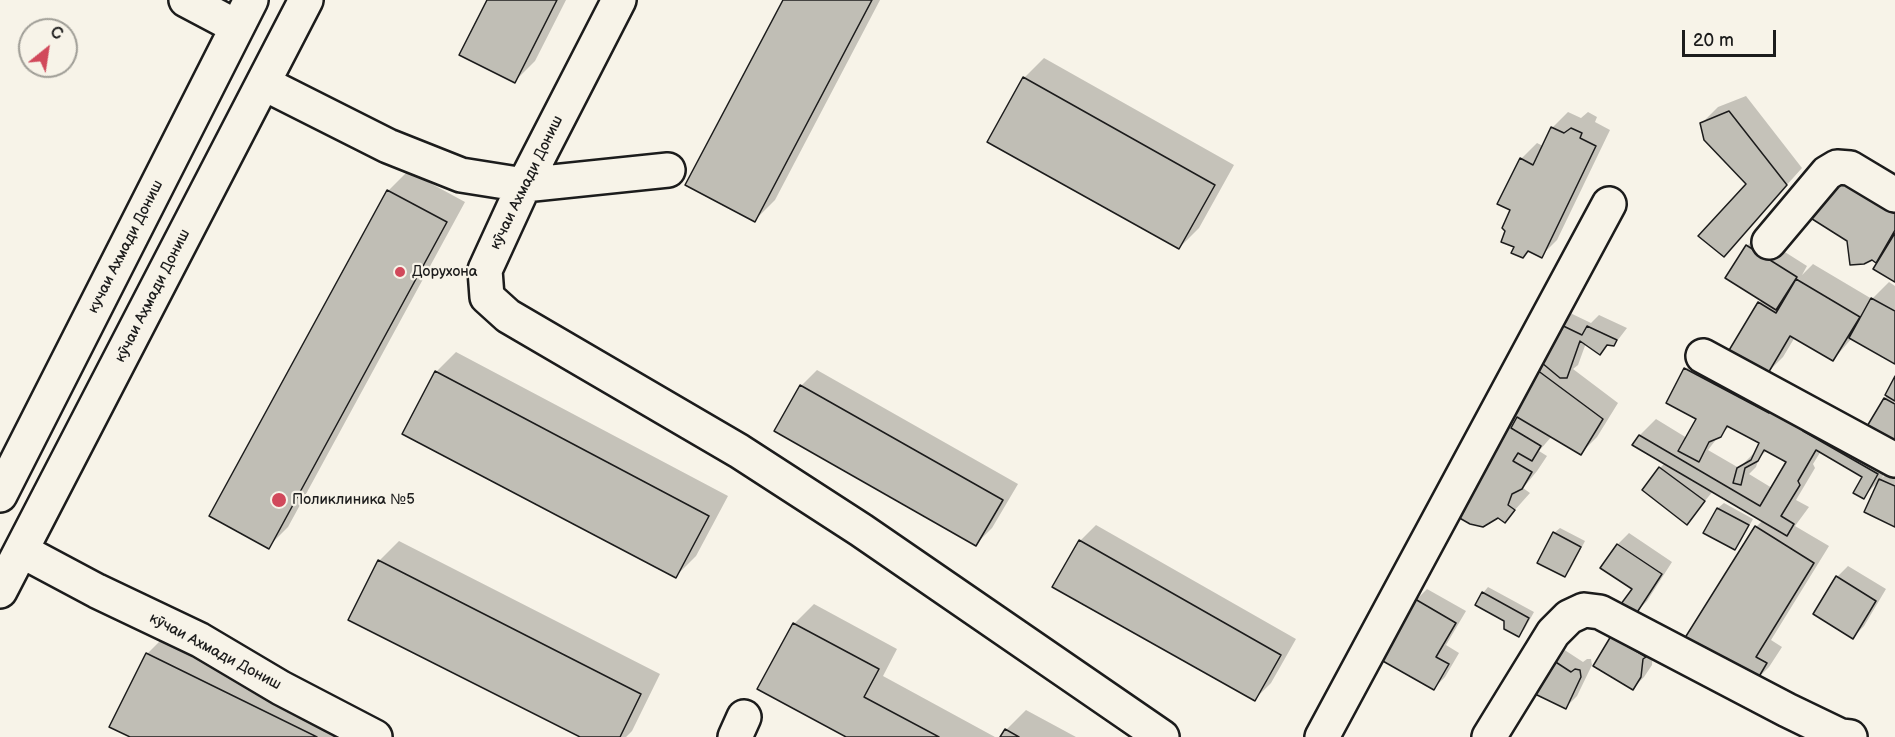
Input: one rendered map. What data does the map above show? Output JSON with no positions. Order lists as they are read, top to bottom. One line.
{"streets":{"street":["кӯчаи Ахмади Дониш","кучаи Ахмади Дониш","кӯчаи Аҳмади Дониш"]},"crossings":[["кӯчаи Ахмади Дониш","кӯчаи Аҳмади Дониш"]],"places":["Дорухона","Поликлиника №5"],"scale_bar":"20 m","north":"top right"}
